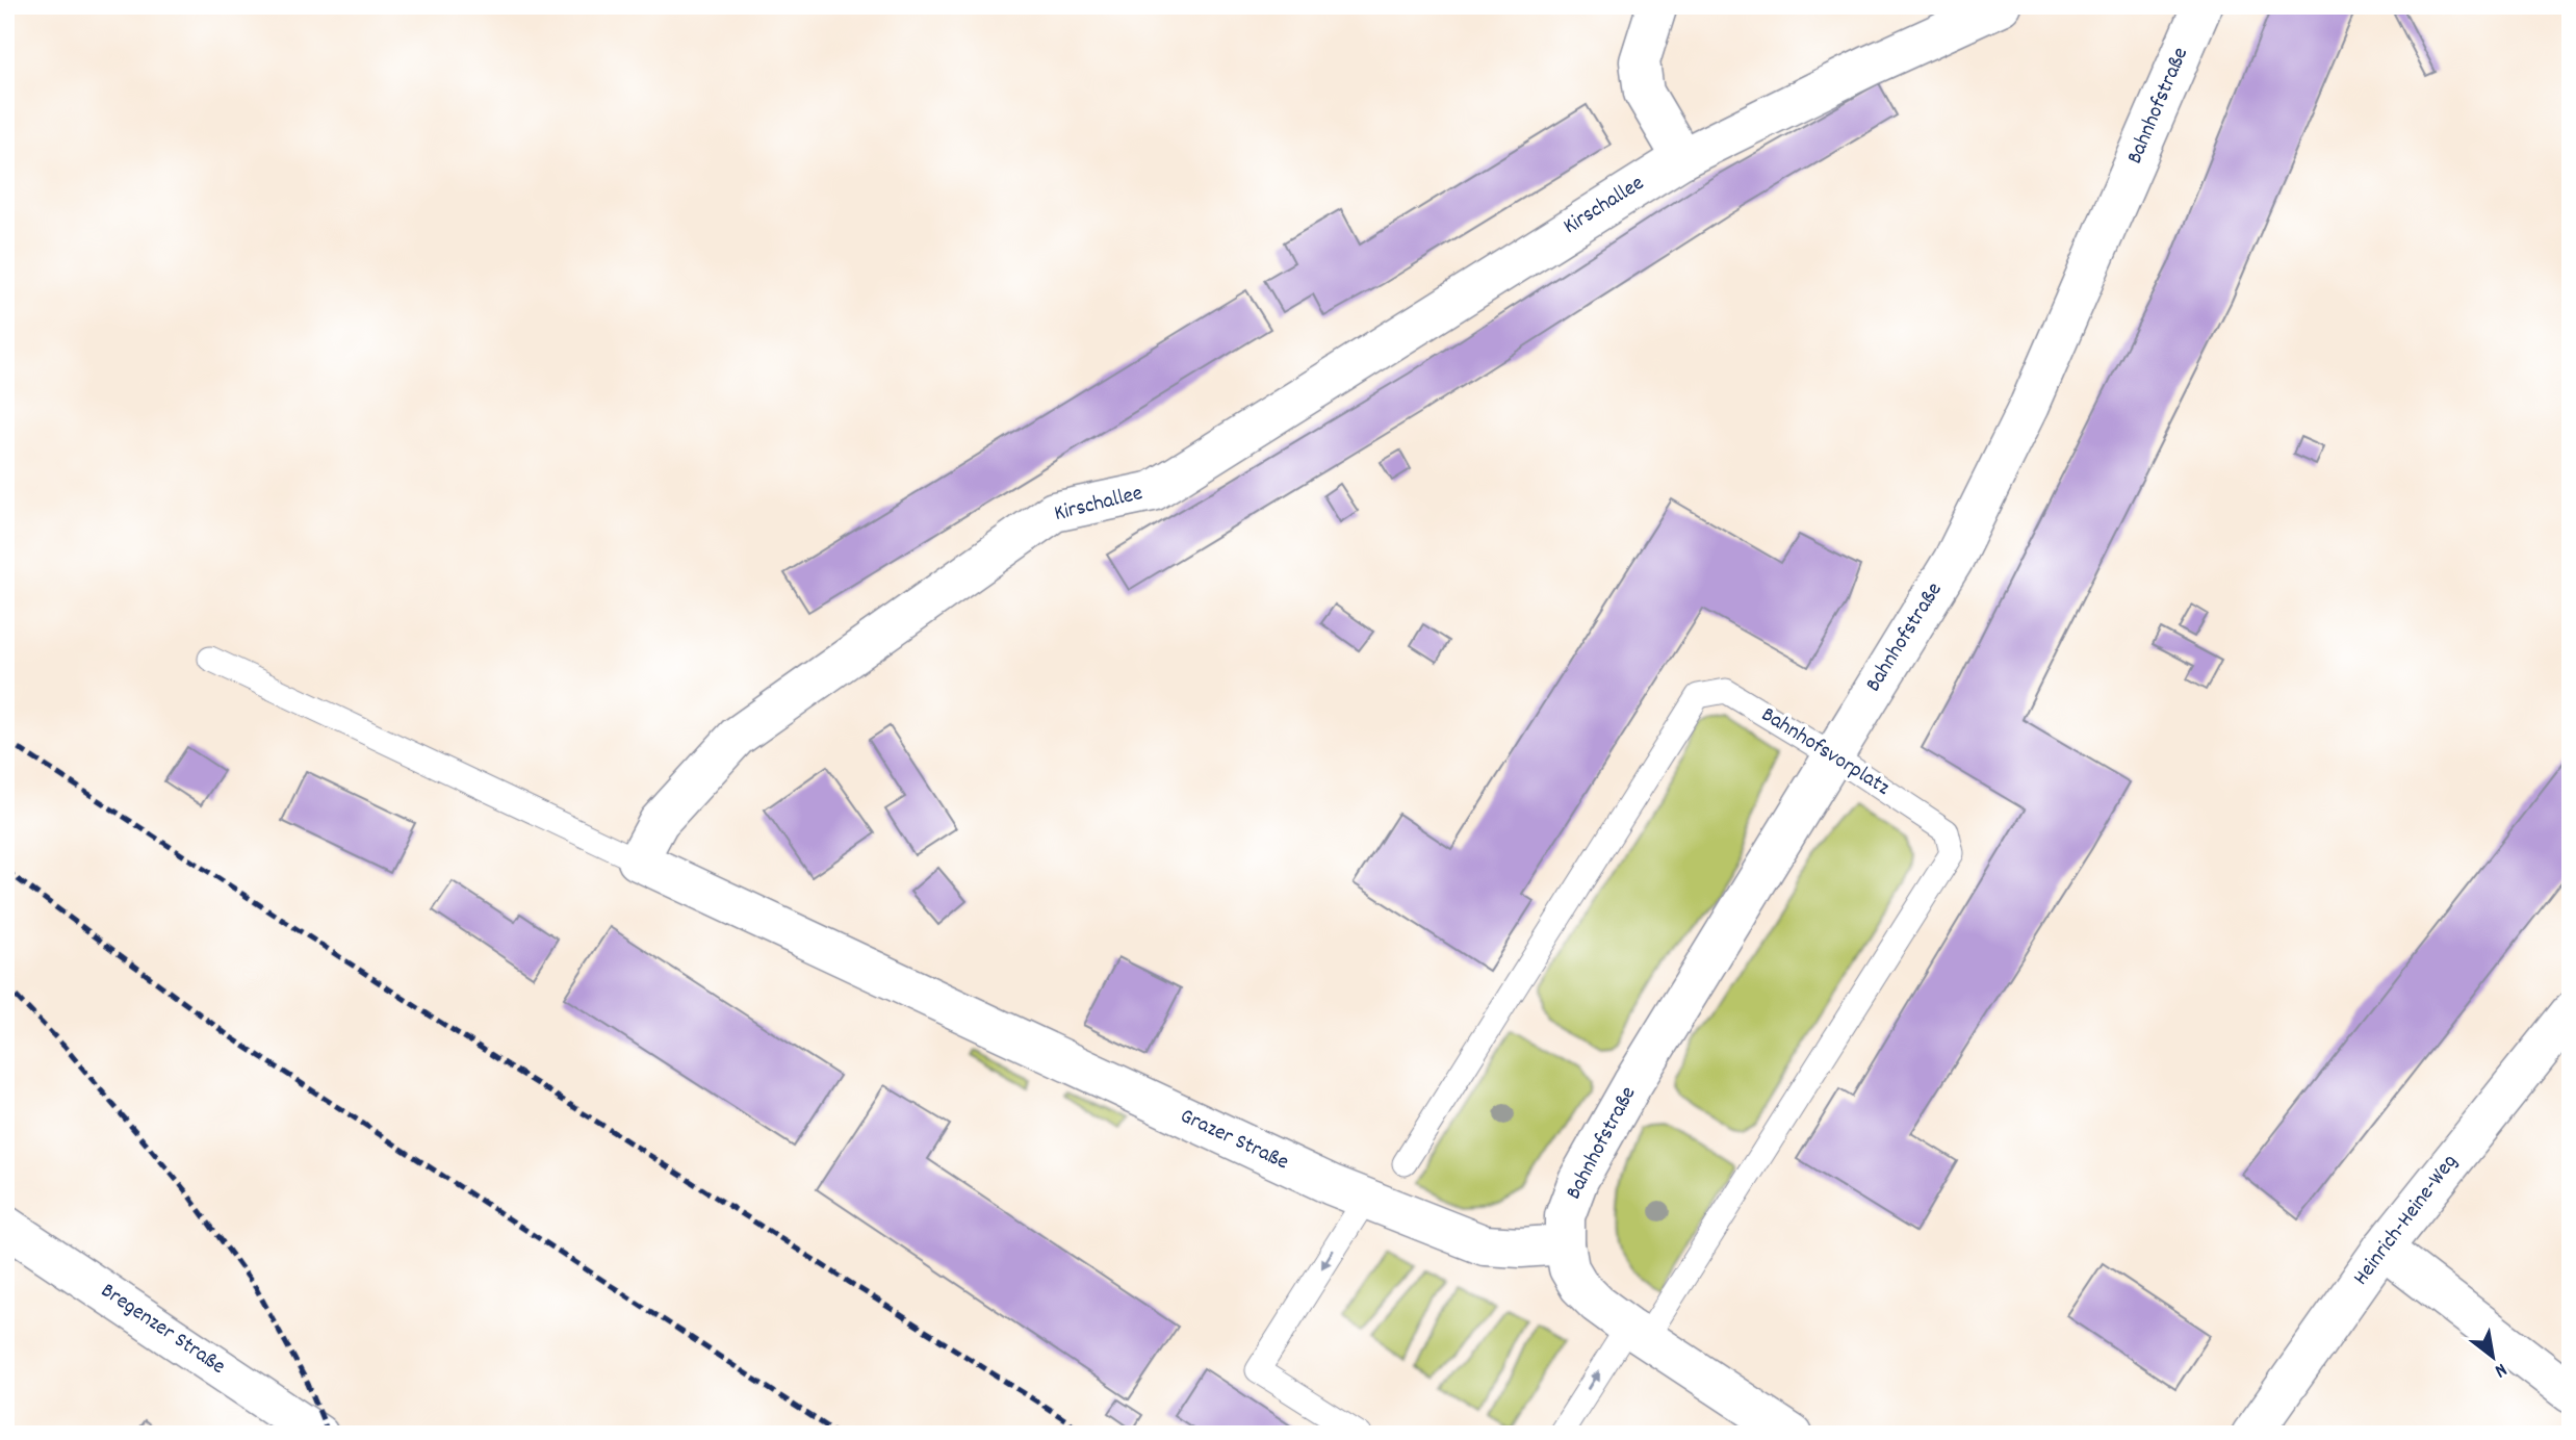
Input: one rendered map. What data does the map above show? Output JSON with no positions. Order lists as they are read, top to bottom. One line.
{"streets":{"street":["Bahnhofstraße","Kirschallee","Grazer Straße","Heinrich-Heine-Weg","Bregenzer Straße"],"lane":["Bahnhofsvorplatz"]},"crossings":[["Bahnhofstraße","Bahnhofsvorplatz"],["Bahnhofstraße","Grazer Straße"],["Kirschallee","Grazer Straße"]],"north":"bottom right"}
